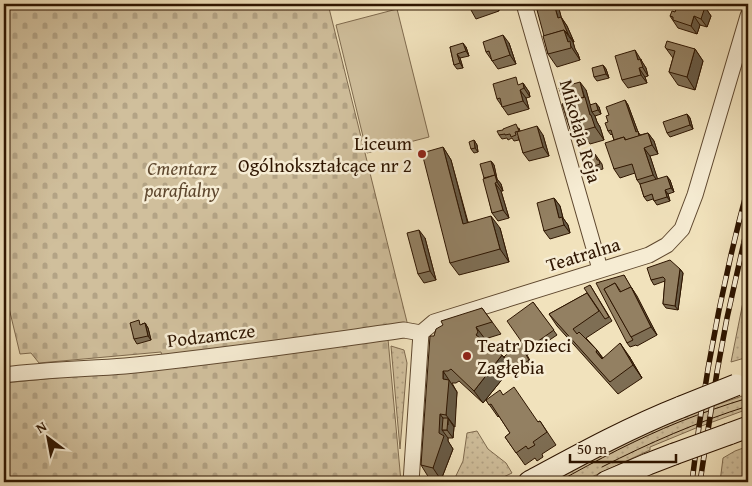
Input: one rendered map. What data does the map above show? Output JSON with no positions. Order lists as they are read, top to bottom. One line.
{"streets":{"street":["Mikołaja Reja","Teatralna","Podzamcze"]},"crossings":[["Mikołaja Reja","Teatralna"],["Teatralna","Podzamcze"]],"parks":["Cmentarz parafialny"],"places":["Liceum Ogólnokształcące nr 2","Teatr Dzieci Zagłębia"],"scale_bar":"50 m","north":"top left"}
